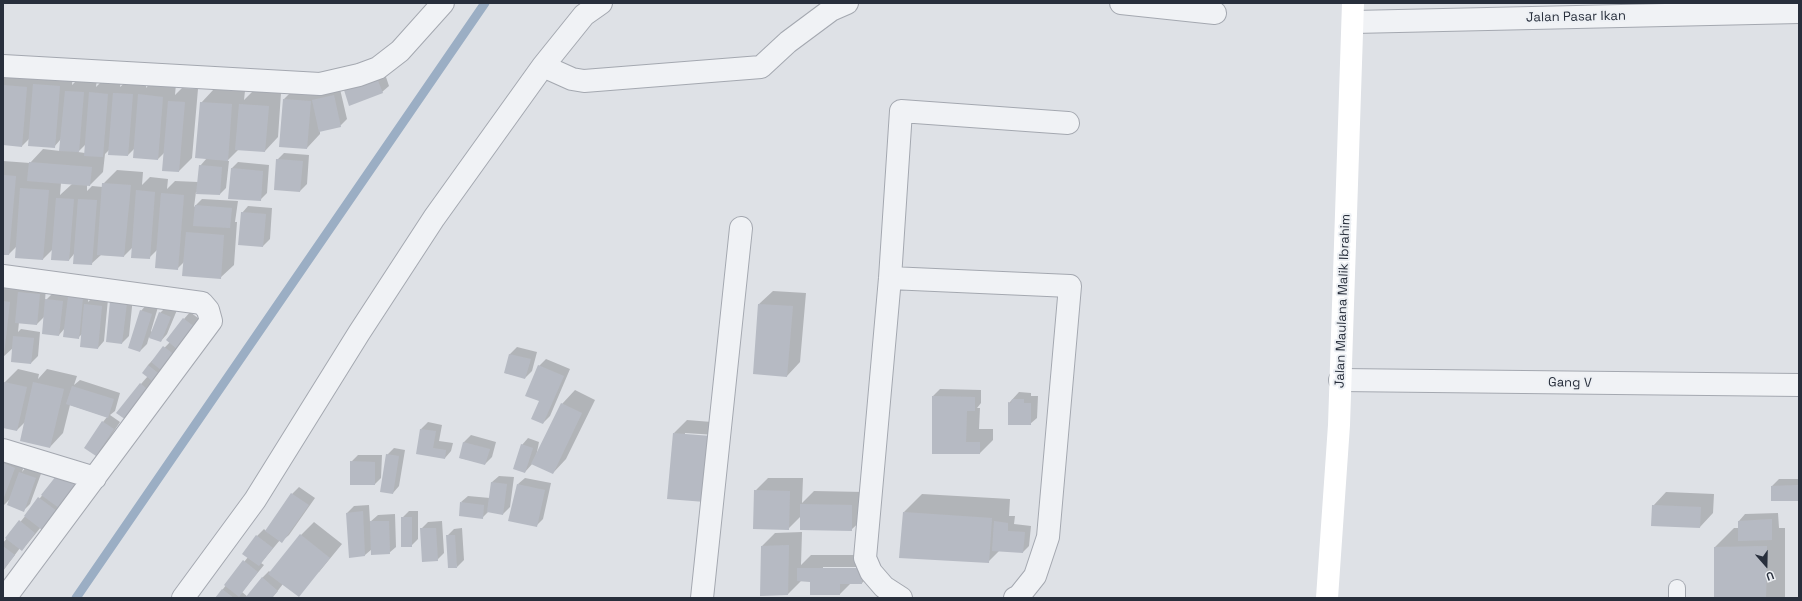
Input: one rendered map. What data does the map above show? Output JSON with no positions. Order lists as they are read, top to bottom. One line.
{"streets":{"main road":["Jalan Maulana Malik Ibrahim"],"street":["Jalan Pasar Ikan","Gang V"]},"crossings":[["Jalan Pasar Ikan","Jalan Maulana Malik Ibrahim"],["Jalan Maulana Malik Ibrahim","Gang V"]],"north":"bottom"}
